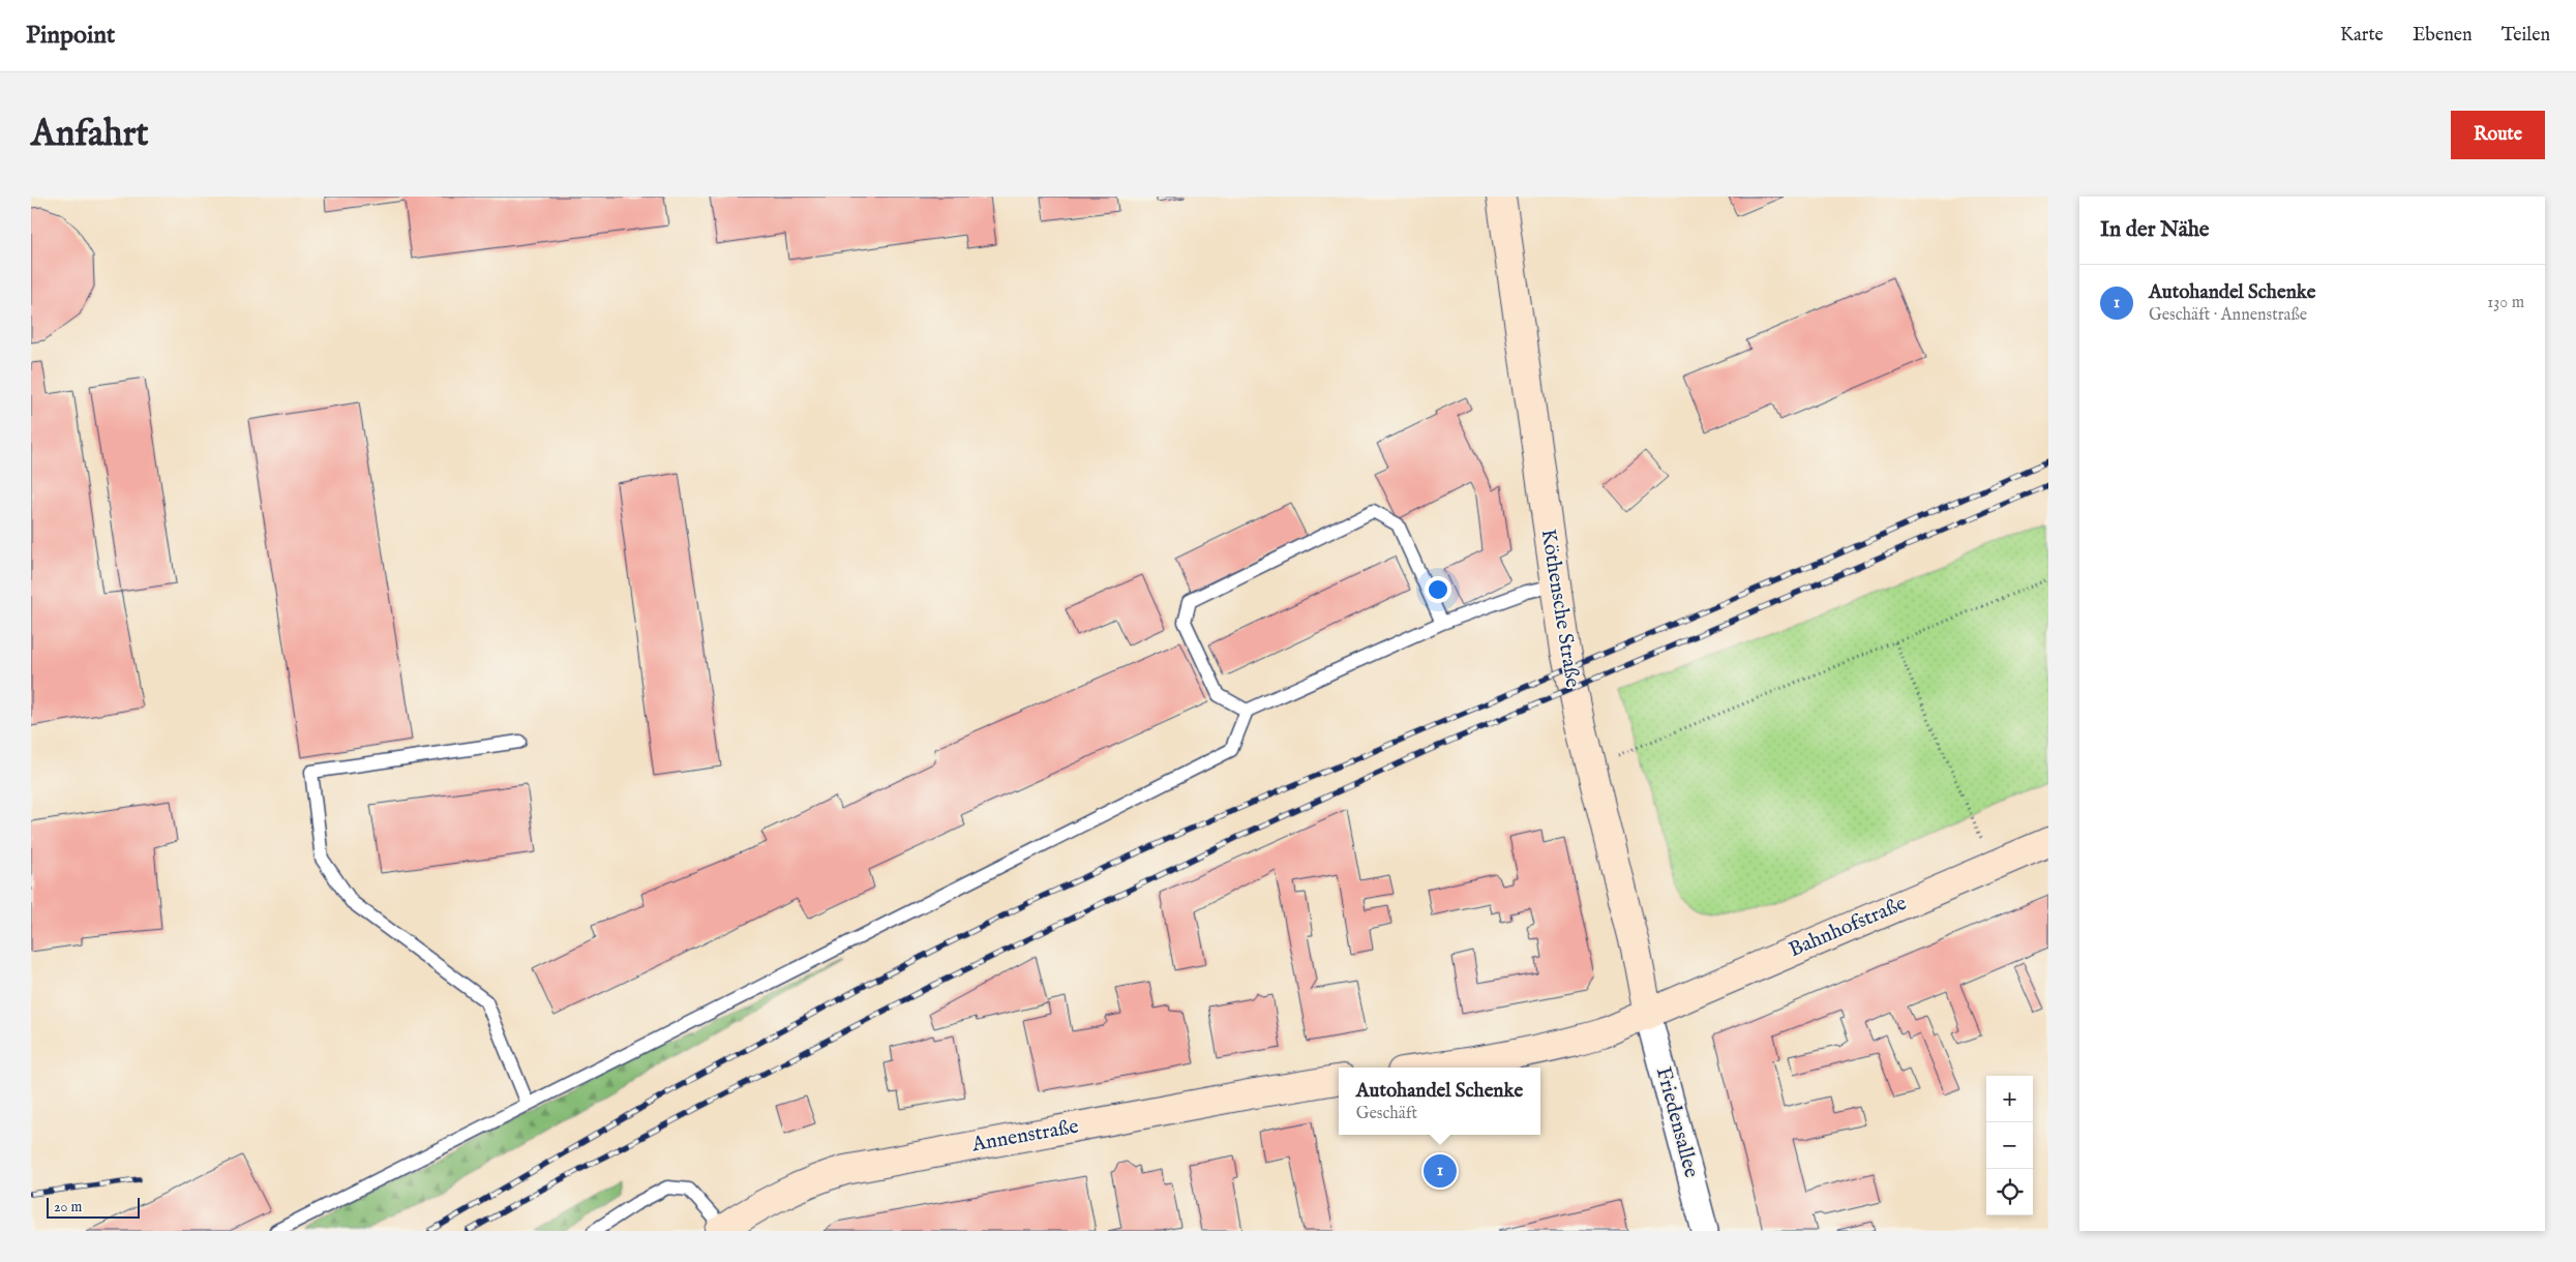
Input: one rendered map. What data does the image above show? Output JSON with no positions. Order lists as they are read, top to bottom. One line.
{"streets":{"main road":["Köthensche Straße","Bahnhofstraße","Annenstraße"],"street":["Friedensallee"]},"crossings":[["Köthensche Straße","Bahnhofstraße"],["Köthensche Straße","Friedensallee"],["Bahnhofstraße","Friedensallee"]],"scale_bar":"20 m","page":{"header":"Pinpoint","nav":["Karte","Ebenen","Teilen"],"buttons":"Route","title":"Anfahrt","heading":"In der Nähe","list":[{"mark":"1","name":"Autohandel Schenke","note":"Geschäft · Annenstraße","value":"130 m"}],"popup":["Autohandel Schenke","Geschäft"],"map_buttons":["+","−"],"pins":"1","scale":"20 m"}}
